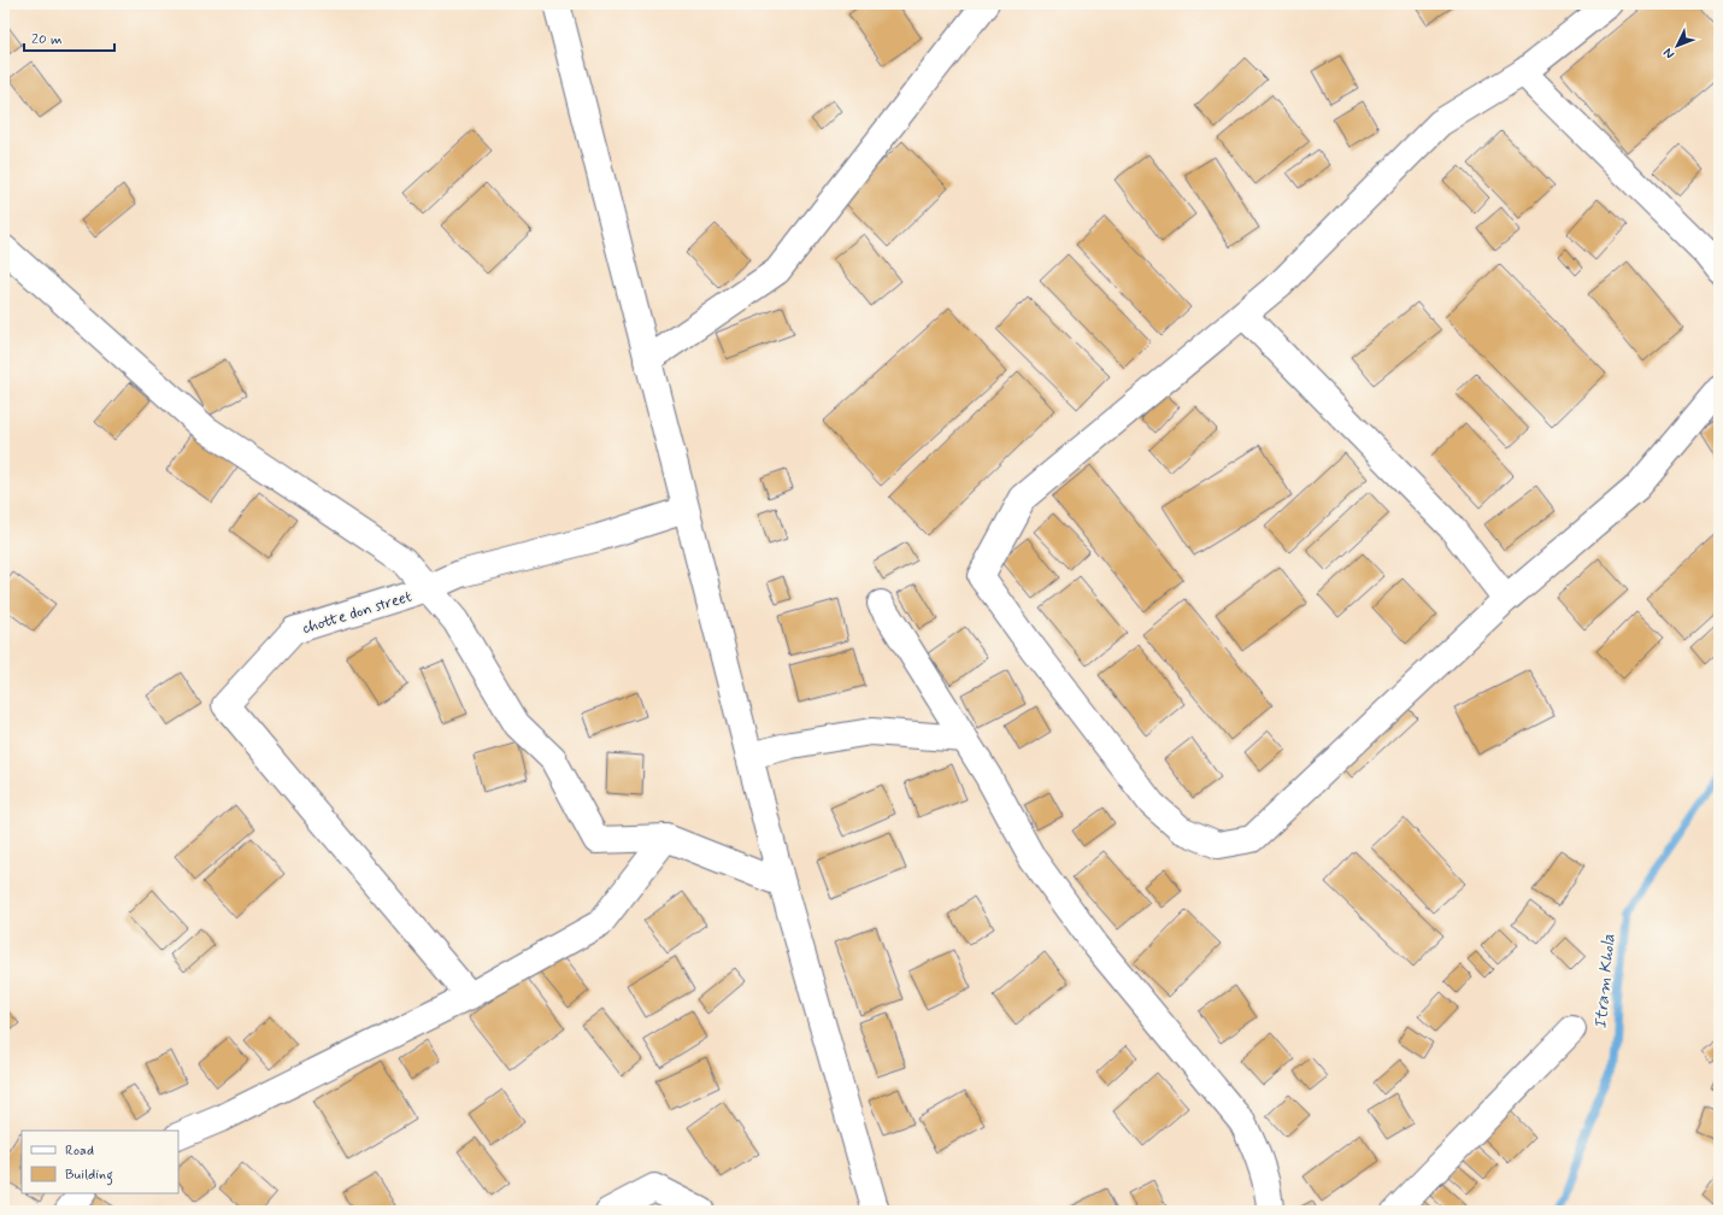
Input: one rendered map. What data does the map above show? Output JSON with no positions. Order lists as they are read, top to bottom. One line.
{"streets":{"street":["chotte don street"]},"water":["Itram Khola"],"legend":["Road","Building"],"scale_bar":"20 m","north":"bottom left"}
